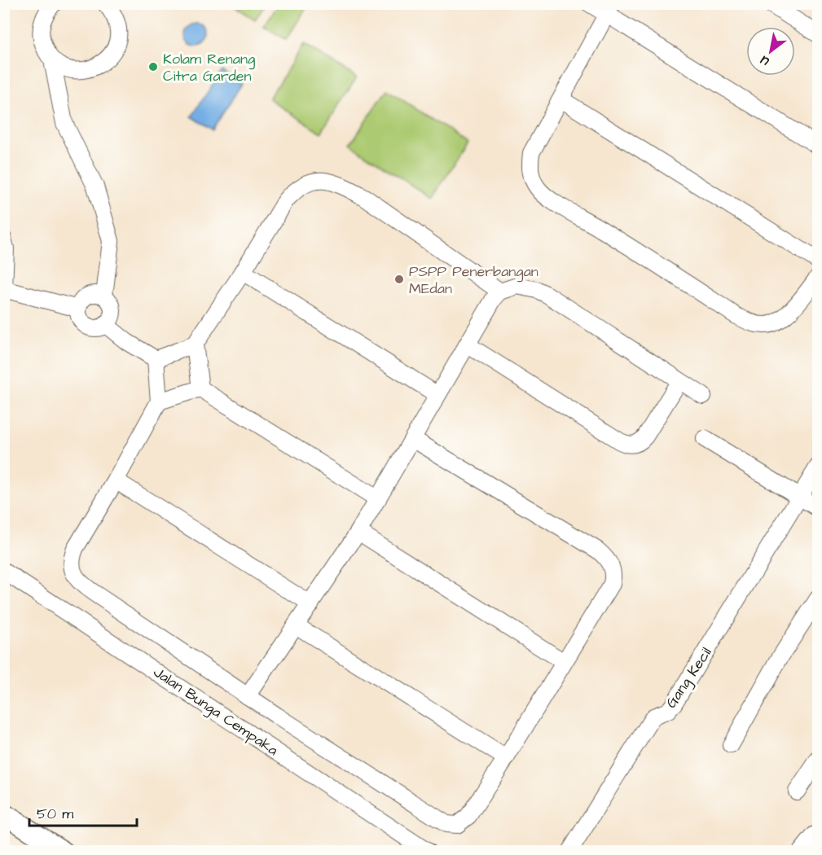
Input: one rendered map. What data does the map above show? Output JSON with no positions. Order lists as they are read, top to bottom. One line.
{"streets":{"street":["Gang Kecil","Jalan Bunga Cempaka"]},"places":["Kolam Renang Citra Garden","PSPP Penerbangan MEdan"],"scale_bar":"50 m","north":"bottom left"}
